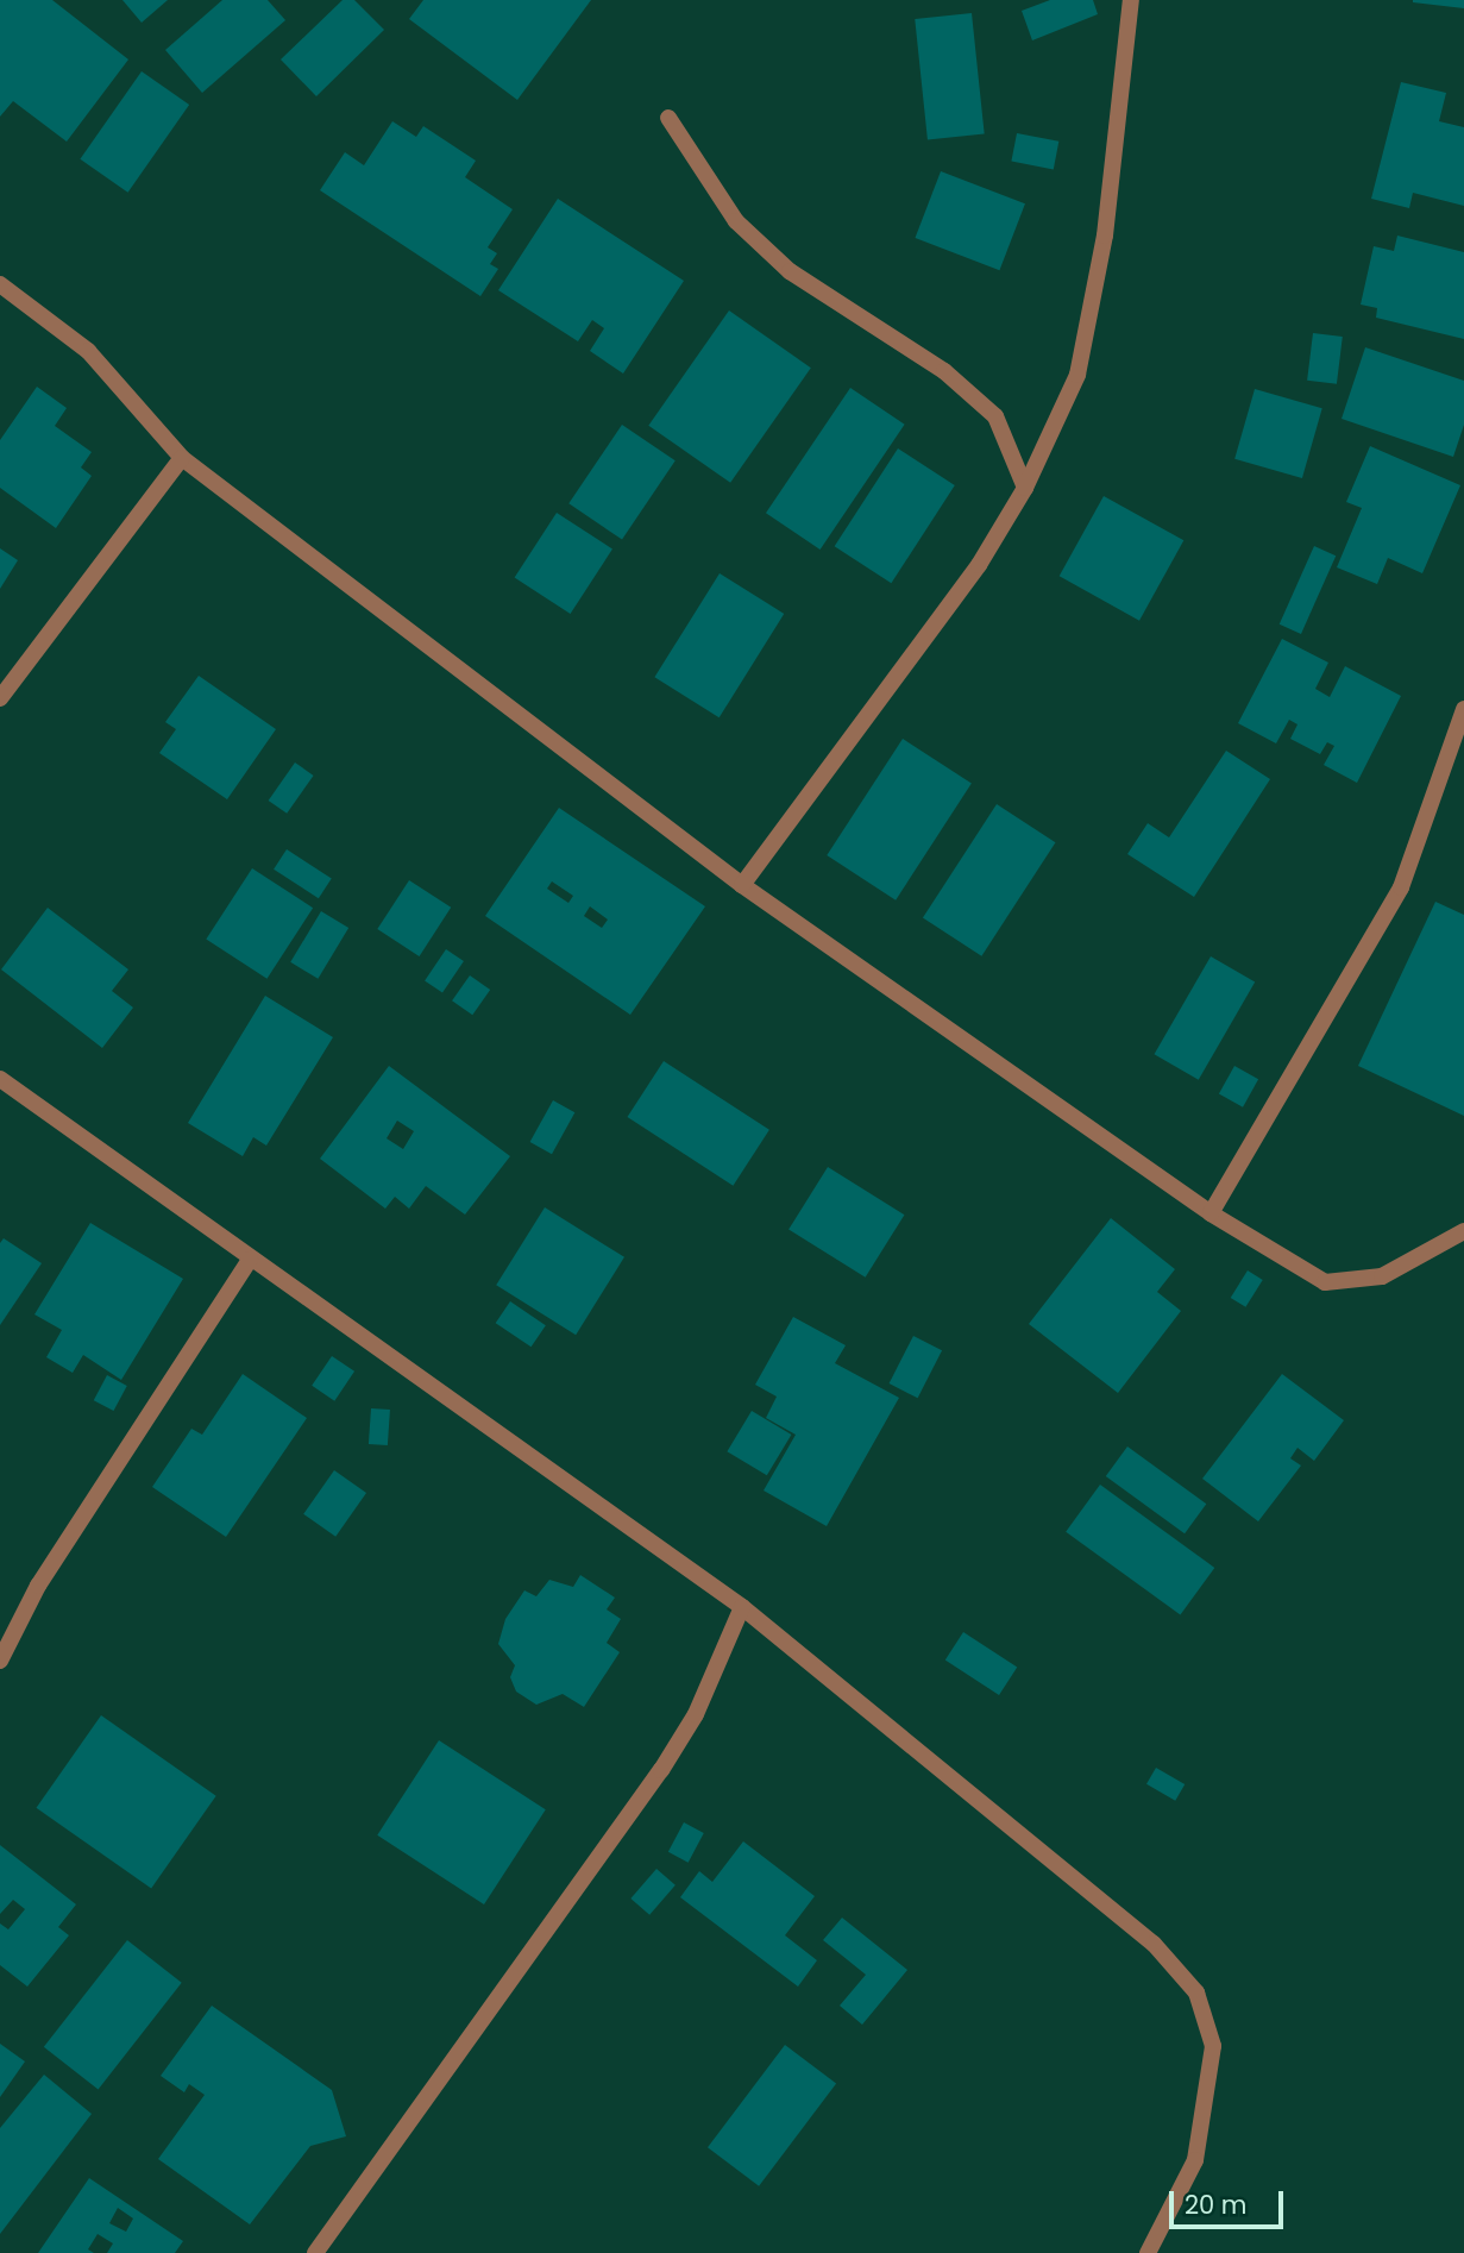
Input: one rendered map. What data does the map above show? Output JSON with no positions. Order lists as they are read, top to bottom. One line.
{"scale_bar":"20 m"}
